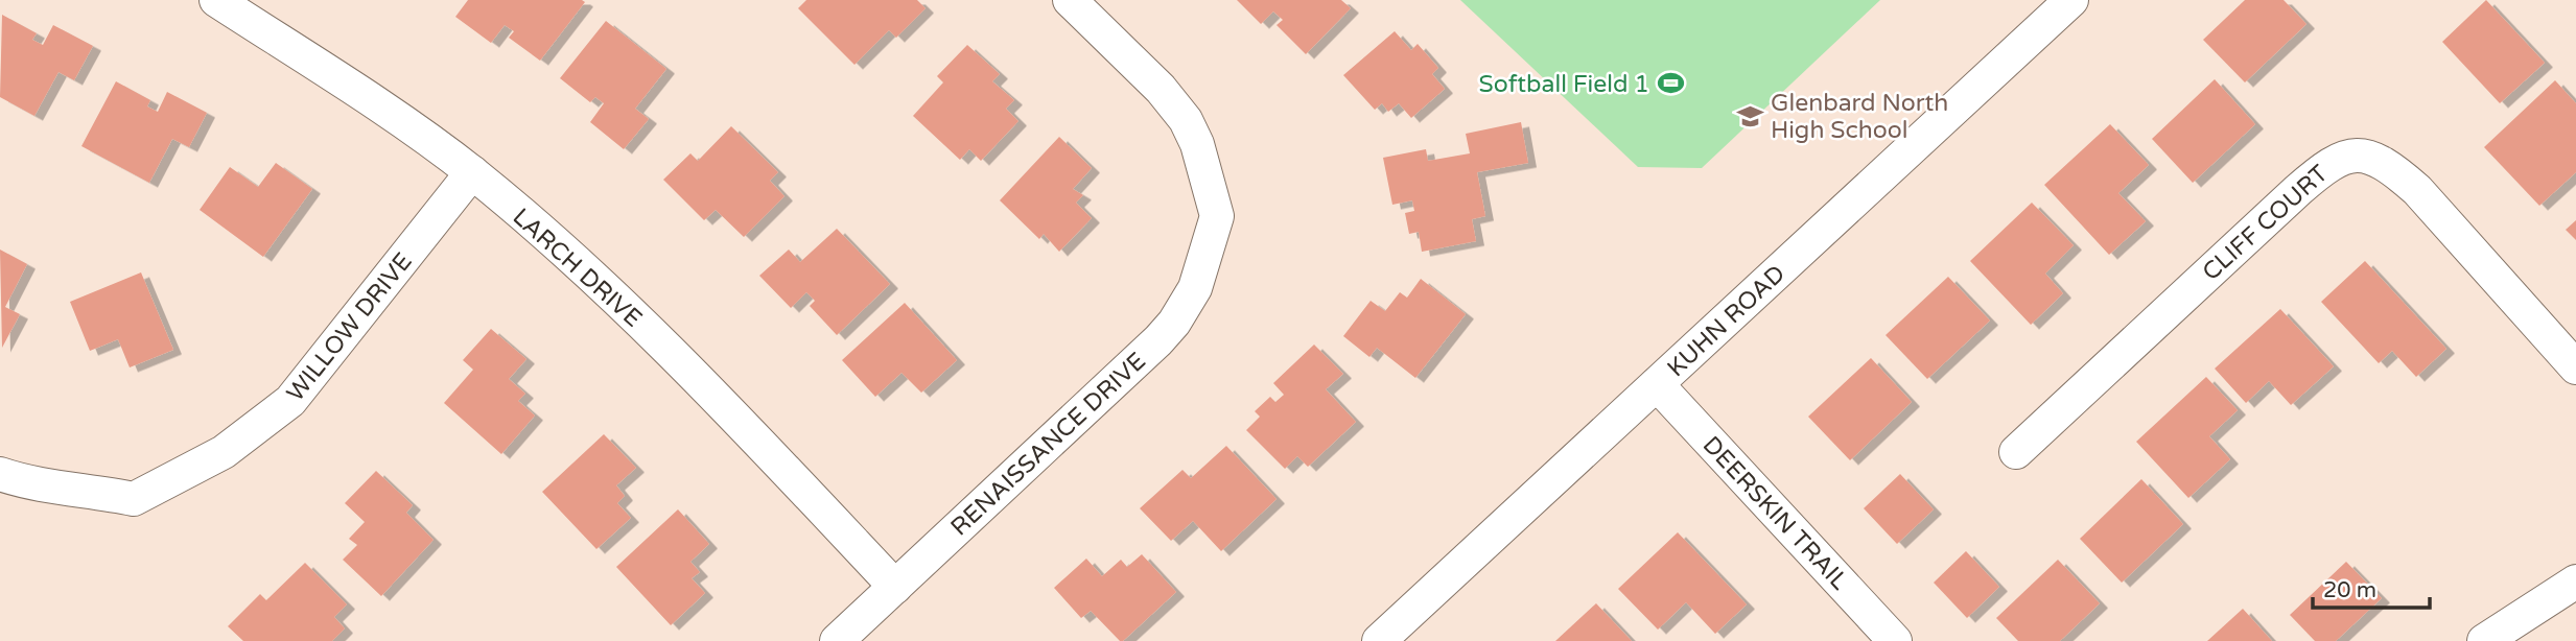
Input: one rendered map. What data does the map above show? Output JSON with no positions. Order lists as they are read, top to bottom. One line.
{"streets":{"street":["CLIFF COURT","LARCH DRIVE","KUHN ROAD","WILLOW DRIVE","RENAISSANCE DRIVE","DEERSKIN TRAIL"]},"crossings":[["LARCH DRIVE","WILLOW DRIVE"],["LARCH DRIVE","RENAISSANCE DRIVE"],["KUHN ROAD","DEERSKIN TRAIL"]],"places":{"sports":["Softball Field 1"],"school or university":["Glenbard North High School"]},"scale_bar":"20 m"}
